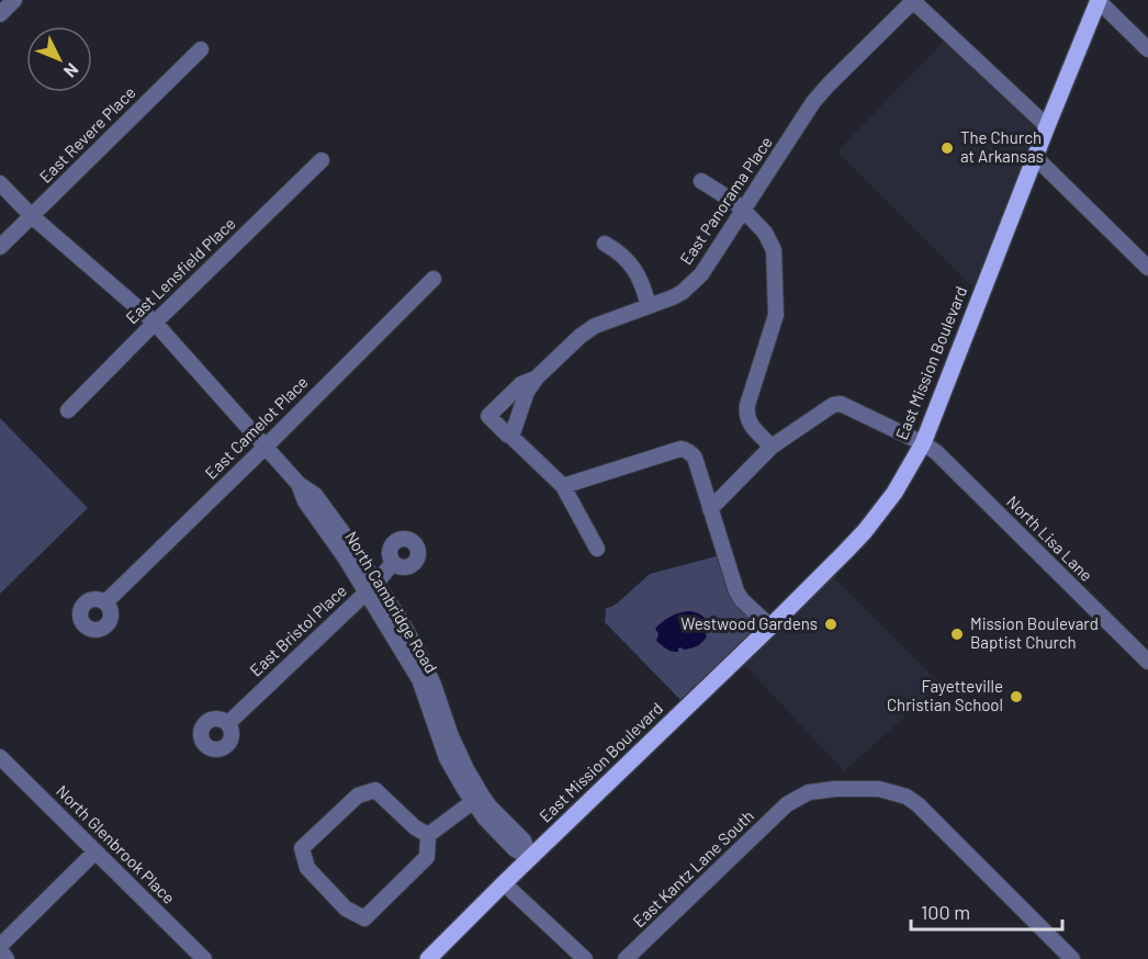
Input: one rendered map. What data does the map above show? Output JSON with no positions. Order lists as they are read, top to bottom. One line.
{"streets":{"main road":["East Mission Boulevard"],"street":["East Revere Place","East Panorama Place","East Lensfield Place","East Camelot Place","North Lisa Lane","North Cambridge Road","East Bristol Place","North Glenbrook Place","East Kantz Lane South"]},"crossings":[["East Revere Place","North Cambridge Road"],["East Lensfield Place","North Cambridge Road"],["East Mission Boulevard","North Lisa Lane"],["East Mission Boulevard","North Cambridge Road"],["East Camelot Place","North Cambridge Road"],["North Cambridge Road","East Bristol Place"]],"places":["The Church at Arkansas","Westwood Gardens","Mission Boulevard Baptist Church","Fayetteville Christian School"],"scale_bar":"100 m","north":"bottom right"}
